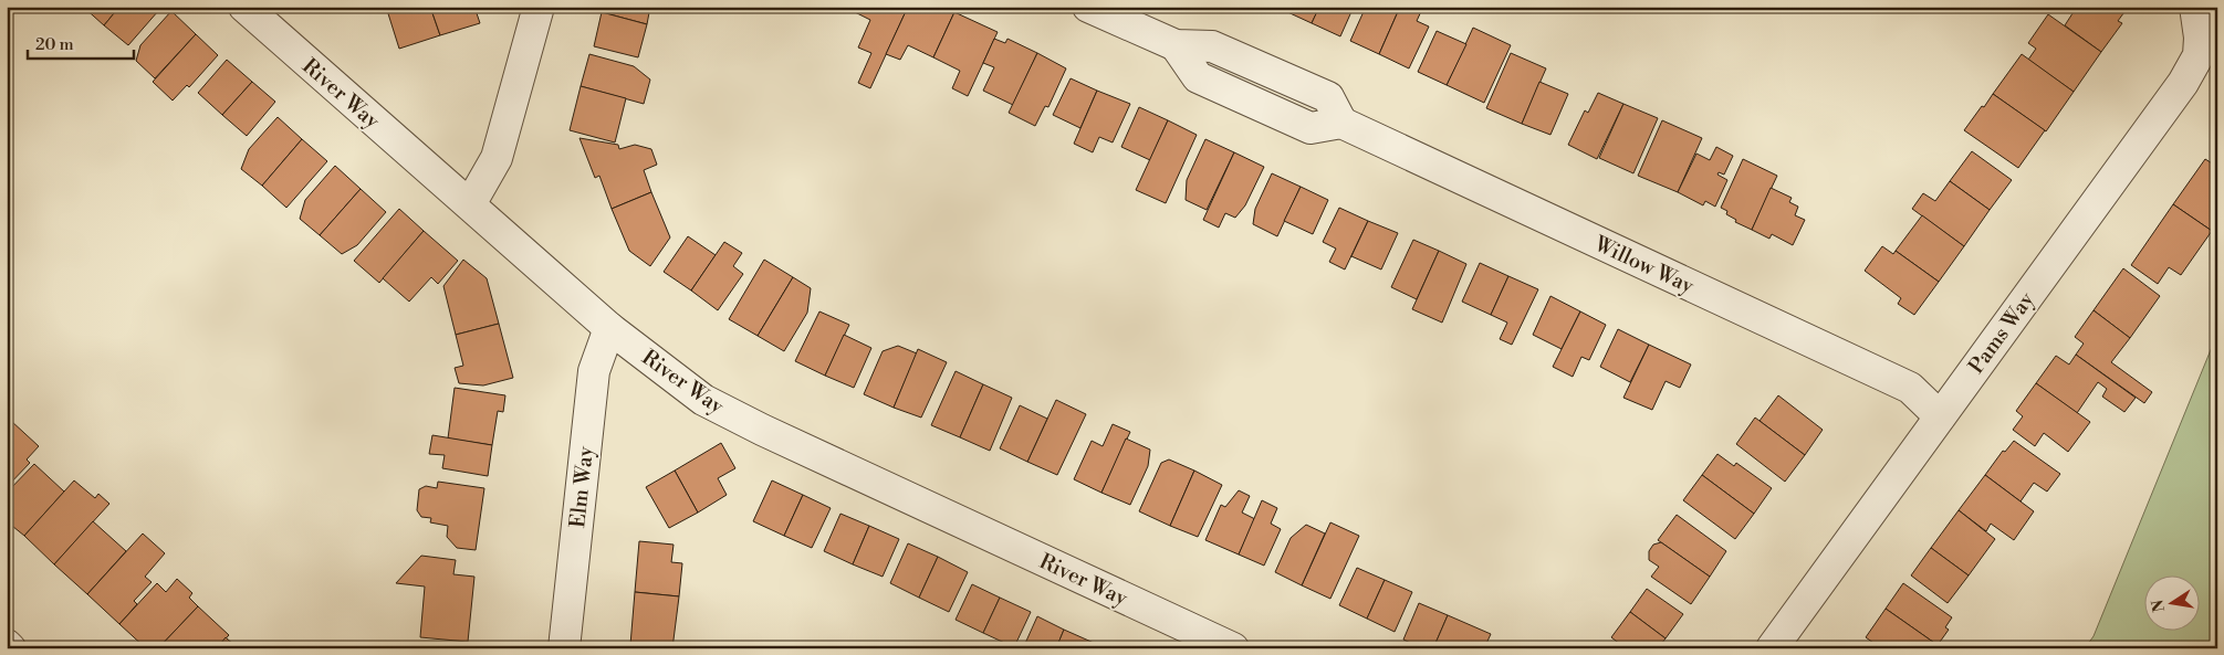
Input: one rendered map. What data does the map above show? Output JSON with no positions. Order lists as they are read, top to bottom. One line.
{"streets":{"street":["River Way","Willow Way","Pams Way","Elm Way"]},"crossings":[["River Way","Elm Way"],["Willow Way","Pams Way"]],"scale_bar":"20 m","north":"left"}
